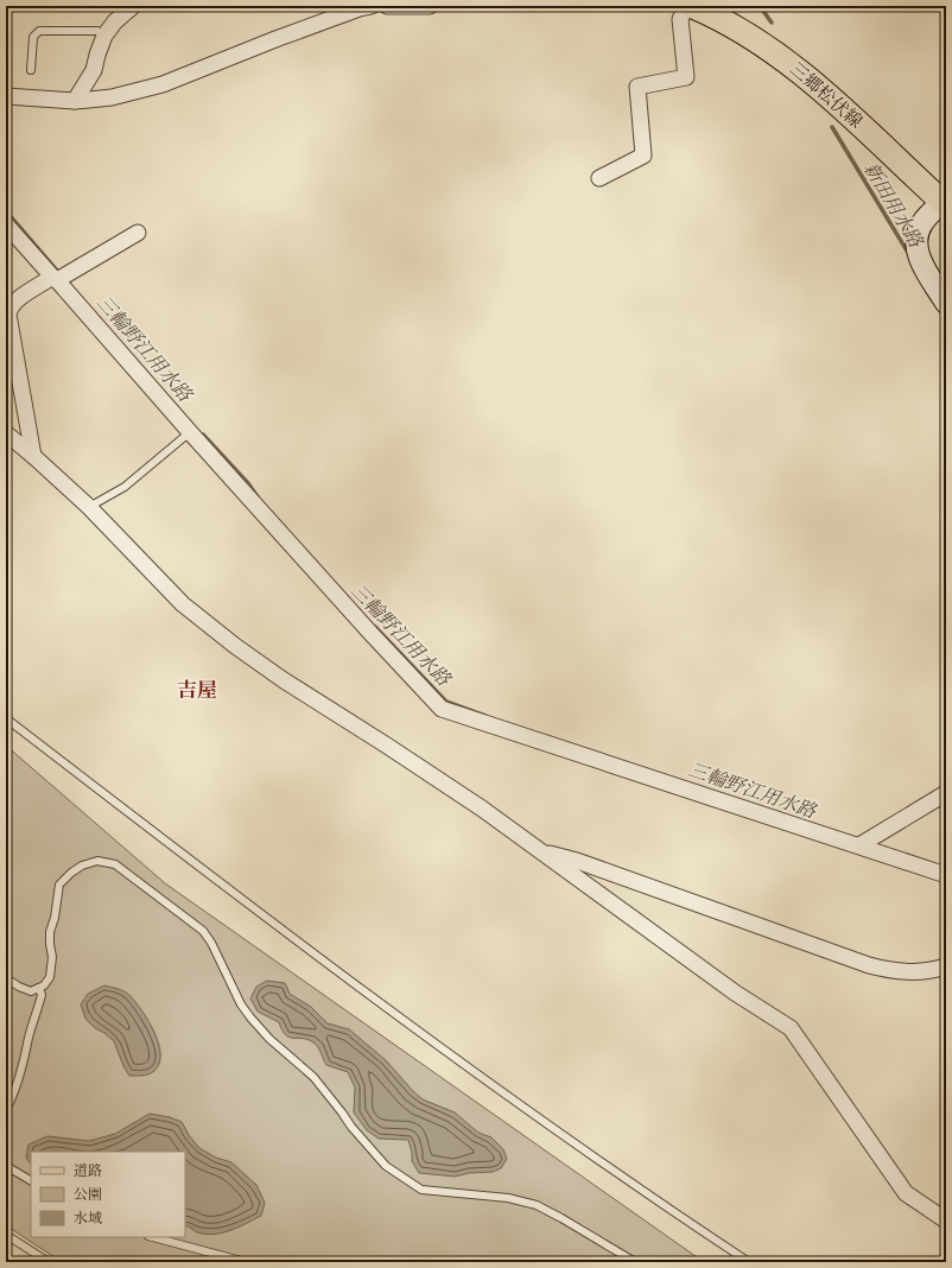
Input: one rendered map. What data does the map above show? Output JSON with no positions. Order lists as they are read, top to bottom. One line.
{"streets":{"main road":["三郷松伏線"]},"districts":["吉屋"],"water":["新田用水路","三輪野江用水路"],"legend":["道路","公園","水域"]}
